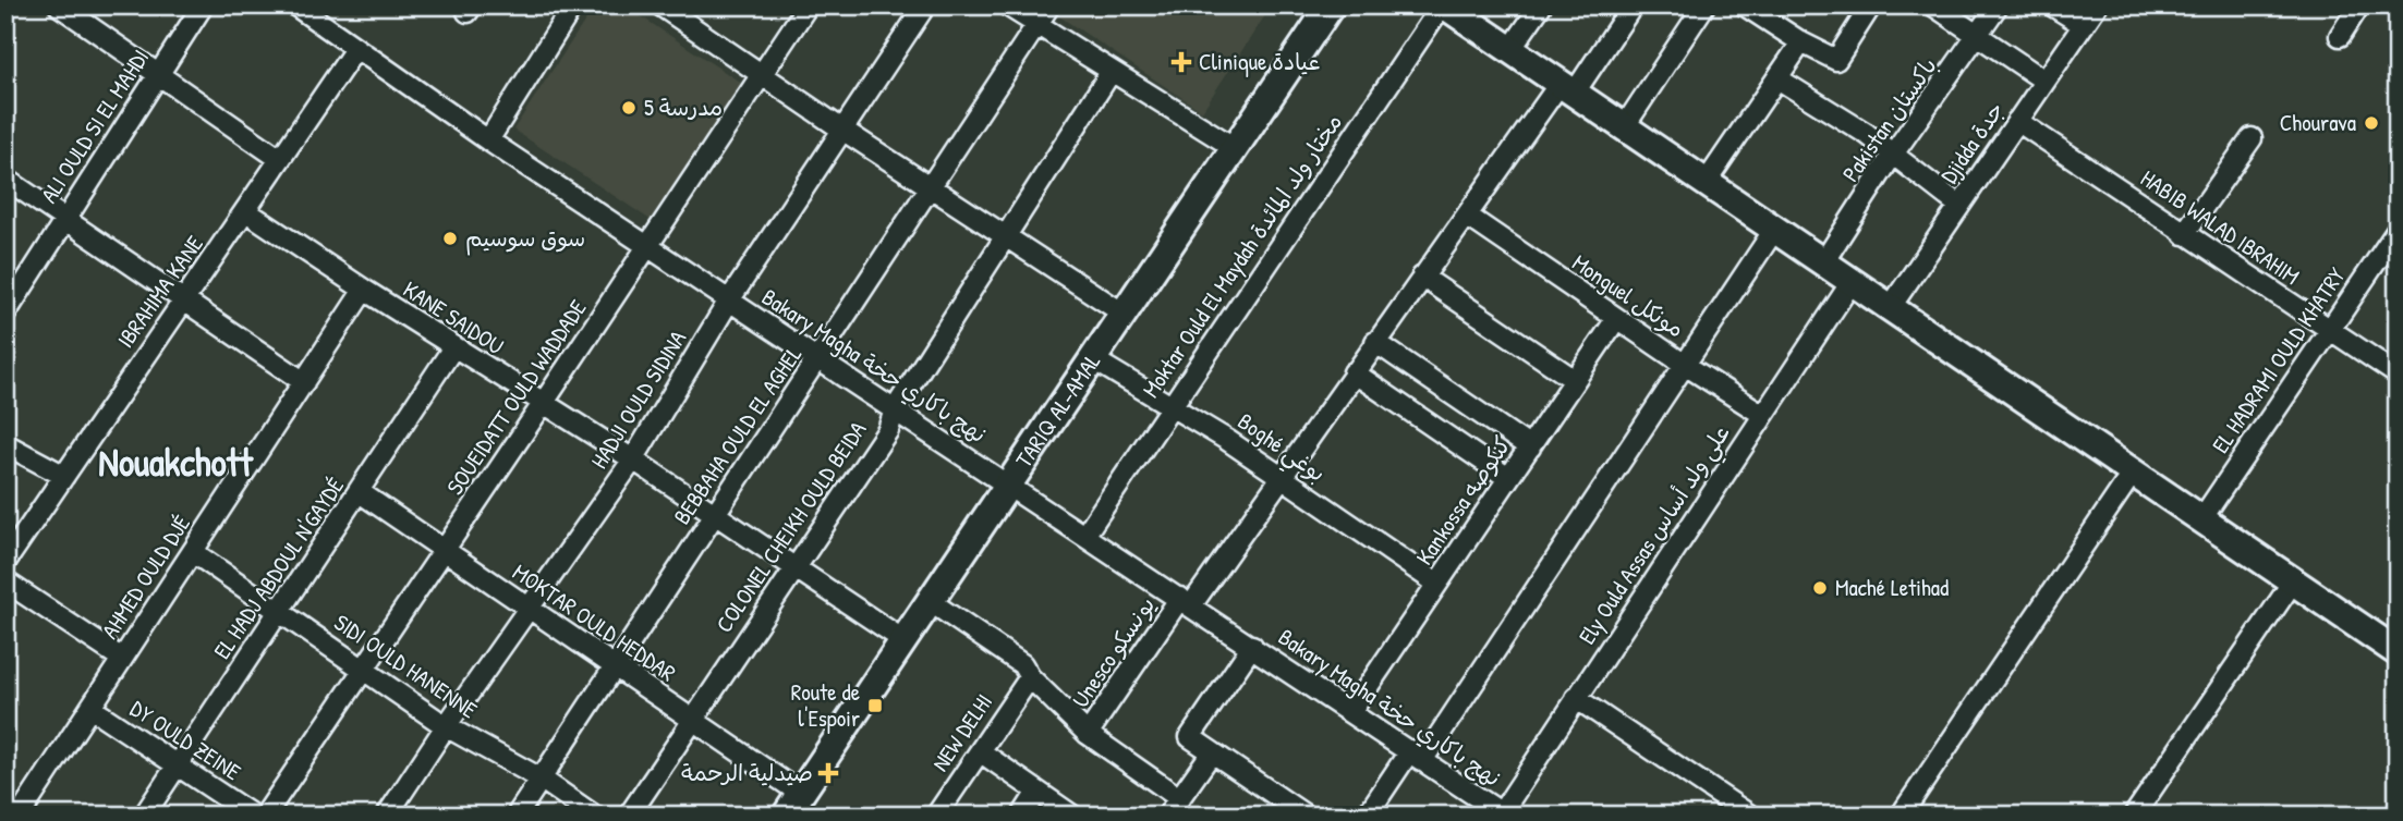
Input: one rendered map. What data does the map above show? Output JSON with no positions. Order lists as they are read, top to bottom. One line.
{"streets":{"street":["Pakistan باكستان","ALI OULD SI EL MAHDI","Djidda جدة","HABIB WALAD IBRAHIM","Moktar Ould El Maydah مختار ولد المائدة","IBRAHIMA KANE","Monguel مونكل","KANE SAIDOU","EL HADRAMI OULD KHATRY","Bakary Magha نهج باكاري حخة","SOUEIDATT OULD WADDADE","HADJI OULD SIDINA","TARIQ AL-AMAL","BEBBAHA OULD EL AGHEL","Boghé بوغي","Kankossa كنكوصه","COLONEL CHEIKH OULD BEIDA","Ely Ould Assas علي ولد أساس","EL HADJ ABDOUL N'GAYDÉ","AHMED OULD DJÉ","MOKTAR OULD HEDDAR","Unesco يونسكو","SIDI OULD HANENNE","NEW DELHI","DY OULD ZEINE"]},"crossings":[["Djidda جدة","HABIB WALAD IBRAHIM"],["HABIB WALAD IBRAHIM","EL HADRAMI OULD KHATRY"],["Moktar Ould El Maydah مختار ولد المائدة","Bakary Magha نهج باكاري حخة"],["Moktar Ould El Maydah مختار ولد المائدة","Boghé بوغي"],["IBRAHIMA KANE","KANE SAIDOU"],["IBRAHIMA KANE","Bakary Magha نهج باكاري حخة"],["Monguel مونكل","Kankossa كنكوصه"],["Monguel مونكل","Ely Ould Assas علي ولد أساس"],["Monguel مونكل","Unesco يونسكو"],["KANE SAIDOU","SOUEIDATT OULD WADDADE"],["KANE SAIDOU","HADJI OULD SIDINA"],["KANE SAIDOU","TARIQ AL-AMAL"],["KANE SAIDOU","BEBBAHA OULD EL AGHEL"],["KANE SAIDOU","COLONEL CHEIKH OULD BEIDA"],["KANE SAIDOU","EL HADJ ABDOUL N'GAYDÉ"],["KANE SAIDOU","AHMED OULD DJÉ"],["Bakary Magha نهج باكاري حخة","SOUEIDATT OULD WADDADE"],["Bakary Magha نهج باكاري حخة","HADJI OULD SIDINA"],["Bakary Magha نهج باكاري حخة","TARIQ AL-AMAL"],["Bakary Magha نهج باكاري حخة","BEBBAHA OULD EL AGHEL"],["Bakary Magha نهج باكاري حخة","Kankossa كنكوصه"],["Bakary Magha نهج باكاري حخة","COLONEL CHEIKH OULD BEIDA"],["Bakary Magha نهج باكاري حخة","Ely Ould Assas علي ولد أساس"],["Bakary Magha نهج باكاري حخة","Unesco يونسكو"],["SOUEIDATT OULD WADDADE","MOKTAR OULD HEDDAR"],["SOUEIDATT OULD WADDADE","SIDI OULD HANENNE"],["HADJI OULD SIDINA","MOKTAR OULD HEDDAR"],["HADJI OULD SIDINA","SIDI OULD HANENNE"],["TARIQ AL-AMAL","Boghé بوغي"],["TARIQ AL-AMAL","MOKTAR OULD HEDDAR"],["BEBBAHA OULD EL AGHEL","MOKTAR OULD HEDDAR"],["BEBBAHA OULD EL AGHEL","SIDI OULD HANENNE"],["Boghé بوغي","Kankossa كنكوصه"],["Boghé بوغي","Unesco يونسكو"],["COLONEL CHEIKH OULD BEIDA","MOKTAR OULD HEDDAR"],["EL HADJ ABDOUL N'GAYDÉ","MOKTAR OULD HEDDAR"],["EL HADJ ABDOUL N'GAYDÉ","SIDI OULD HANENNE"],["EL HADJ ABDOUL N'GAYDÉ","DY OULD ZEINE"],["AHMED OULD DJÉ","SIDI OULD HANENNE"],["AHMED OULD DJÉ","DY OULD ZEINE"]],"districts":["Nouakchott"],"places":{"health":["Clinique عيادة","صيدلية الرحمة"],"other":["مدرسة 5","Chourava","سوق سوسيم","Maché Letihad"],"transit":["Route de l'Espoir"]}}
